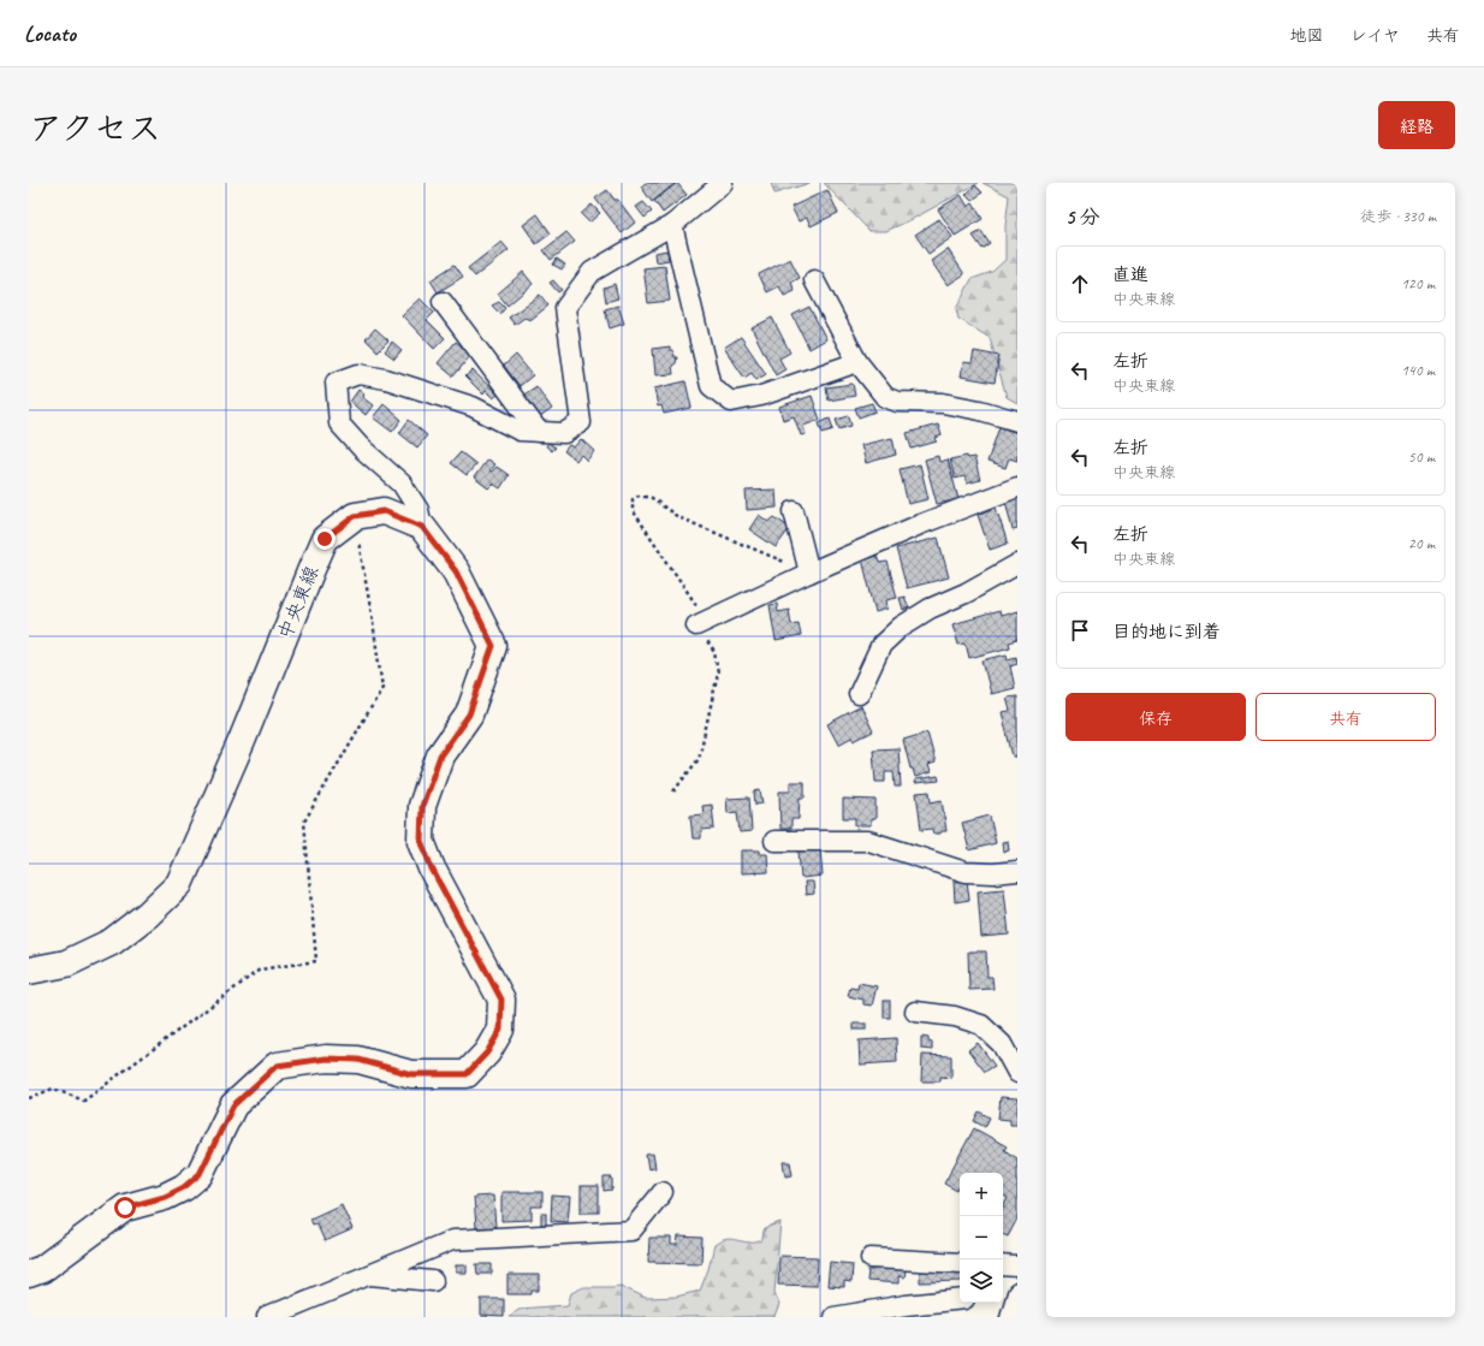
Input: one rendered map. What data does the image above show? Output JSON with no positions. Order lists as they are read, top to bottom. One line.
{"streets":{"main road":["中央東線"]},"page":{"header":"Locato","nav":["地図","レイヤ","共有"],"title":"アクセス","buttons":["経路",["保存","共有"]],"heading":["5 分","徒歩 · 330 m"],"list":[["直進","中央東線","120 m"],["左折","中央東線","140 m"],["左折","中央東線","50 m"],["左折","中央東線","20 m"],"目的地に到着"],"map_buttons":["+","−"]}}
